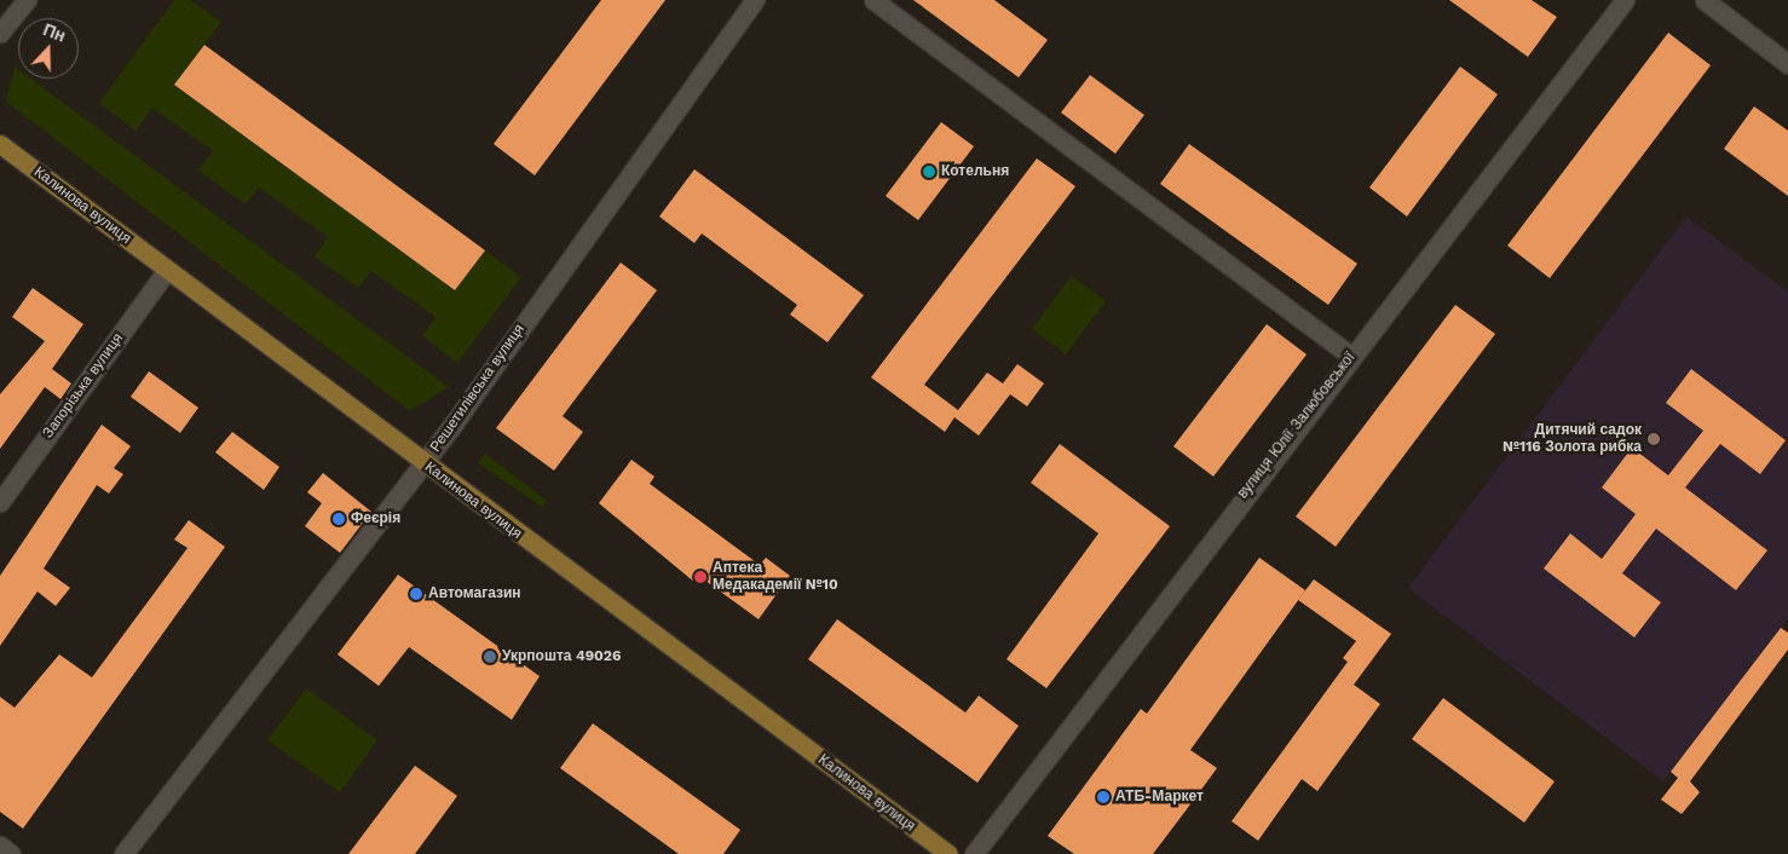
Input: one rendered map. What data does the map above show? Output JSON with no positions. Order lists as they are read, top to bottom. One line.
{"streets":{"main road":["Калинова вулиця"],"street":["Запорізька вулиця","Решетилівська вулиця","вулиця Юлії Залюбовської"]},"crossings":[["Калинова вулиця","Запорізька вулиця"],["Калинова вулиця","Решетилівська вулиця"]],"places":["Котельня","Дитячий садок №116 Золота рибка","Феєрія","Аптека Медакадемії №10","Автомагазин","Укрпошта 49026","АТБ-Маркет"],"north":"top"}
